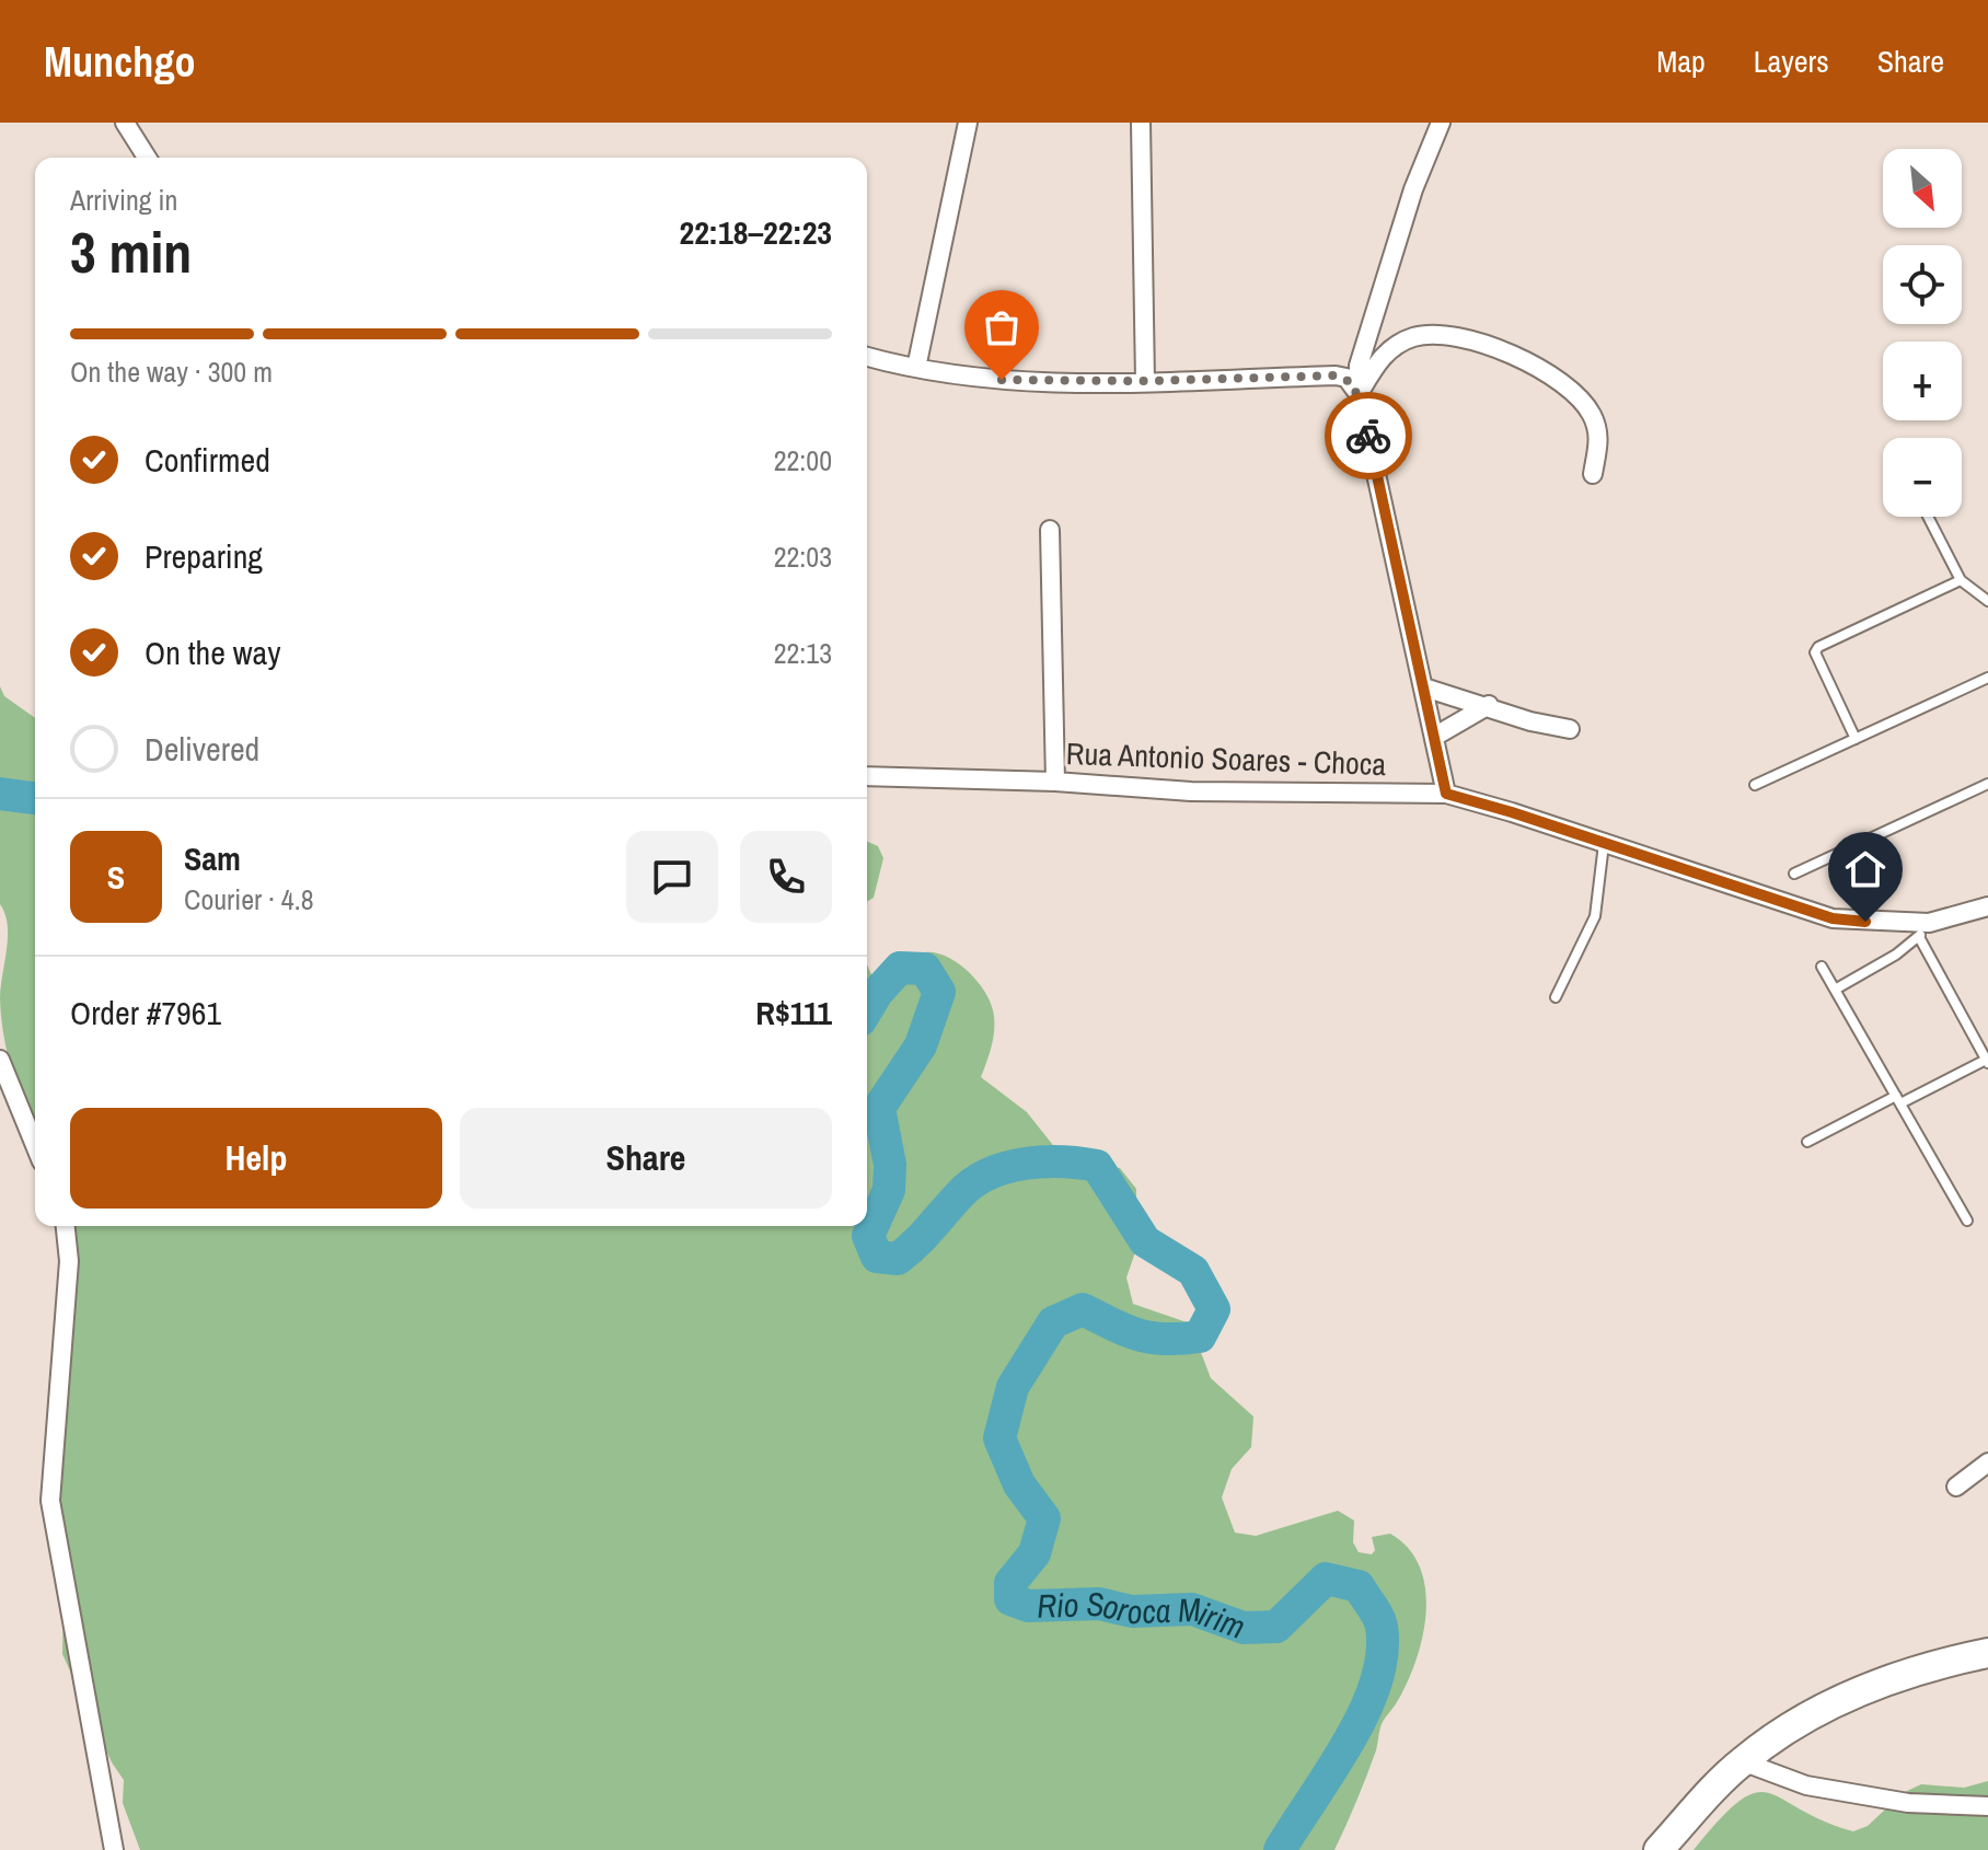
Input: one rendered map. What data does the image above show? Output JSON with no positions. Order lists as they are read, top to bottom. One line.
{"streets":{"street":["Rua Antonio Soares - Choca"]},"water":["Rio Soroca Mirim"],"north":"bottom right","page":{"header":"Munchgo","nav":["Map","Layers","Share"],"map_buttons":["+","−"],"heading":["3 min","Arriving in","22:18–22:23"],"panel":["Sam","Courier · 4.8","Order #7961","R$111"],"bar":"On the way · 300 m","list":[["Confirmed","22:00"],["Preparing","22:03"],["On the way","22:13"],"Delivered"],"round":"S","buttons":["Help","Share"]}}
